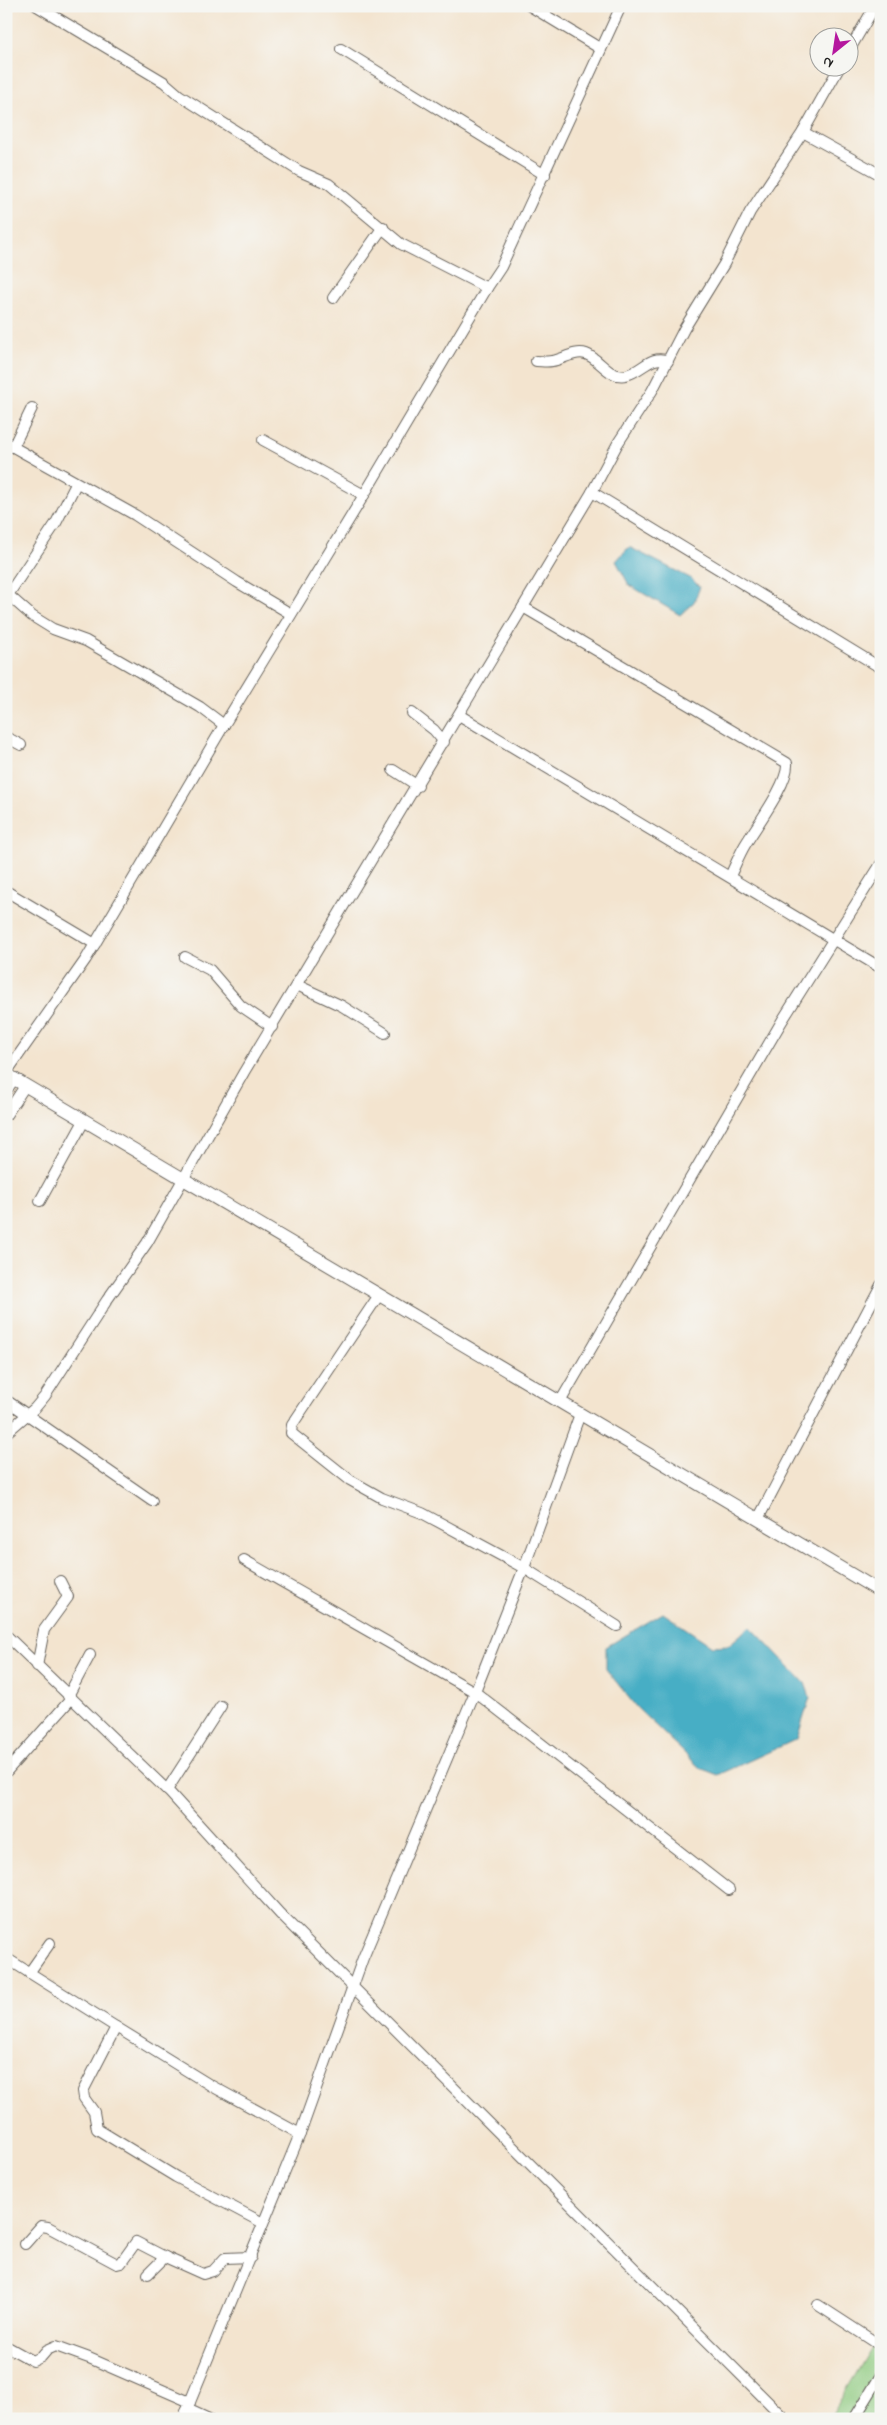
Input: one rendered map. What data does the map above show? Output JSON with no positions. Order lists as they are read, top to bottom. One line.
{"north":"bottom left"}
